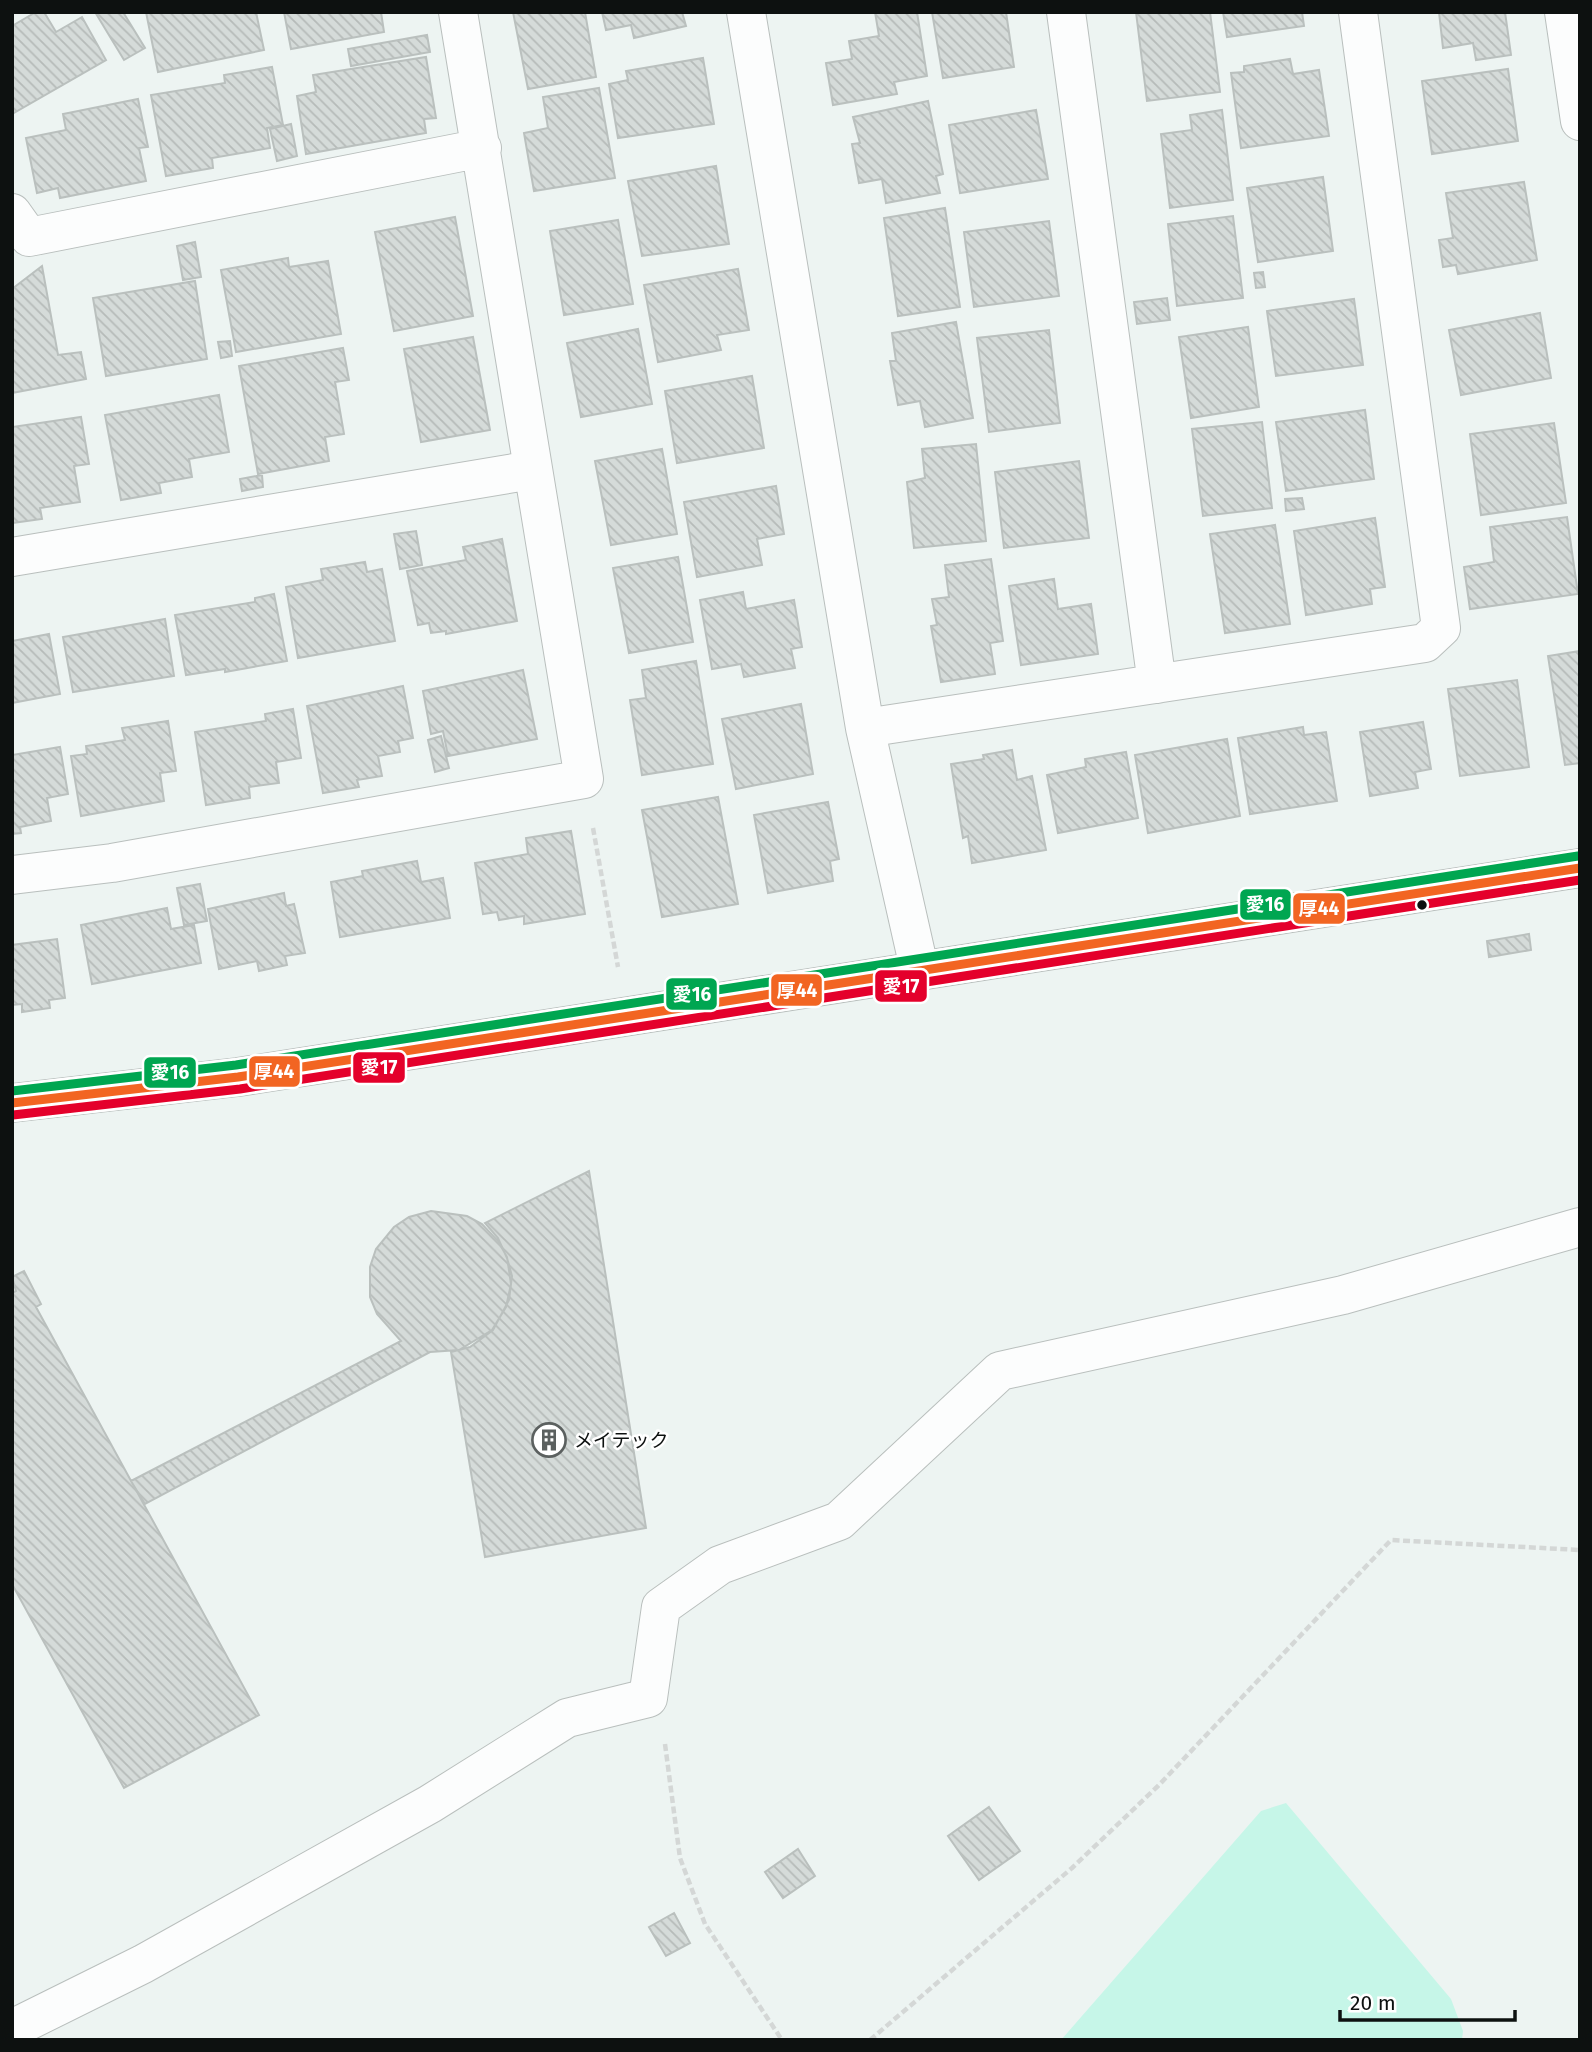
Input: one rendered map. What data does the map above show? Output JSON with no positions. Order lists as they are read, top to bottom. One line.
{"places":{"building":["メイテック"]},"lines":["transit line 愛16","transit line 厚44","transit line 愛17"],"scale_bar":"20 m"}
